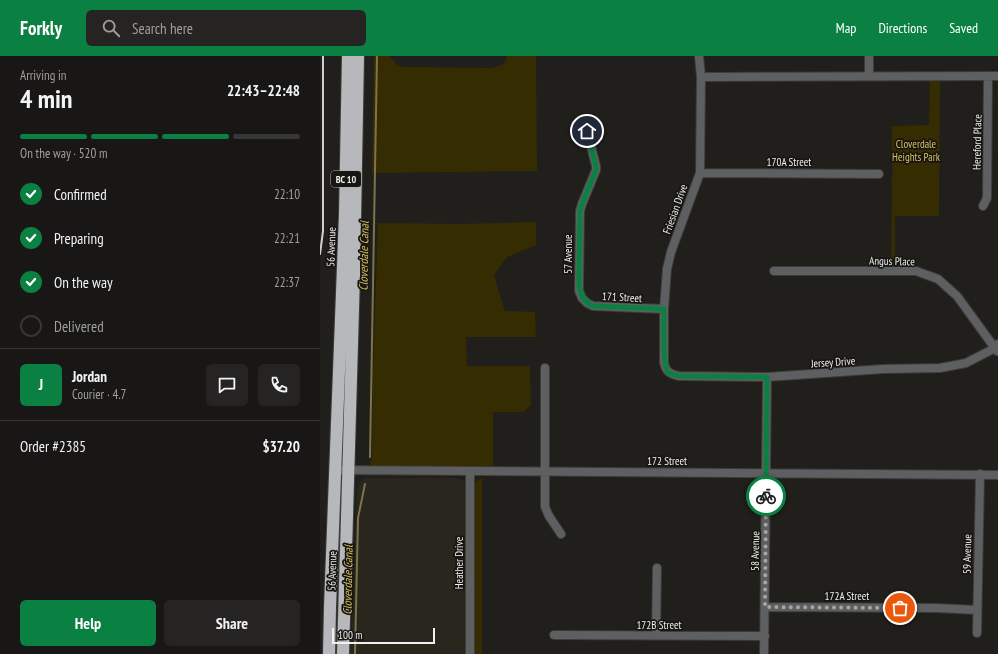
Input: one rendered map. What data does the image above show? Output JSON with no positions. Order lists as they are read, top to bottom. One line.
{"streets":{"highway":["BC 10","56 Avenue"],"street":["Hereford Place","170A Street","Friesian Drive","57 Avenue","Angus Place","171 Street","Jersey Drive","172 Street","58 Avenue","59 Avenue","Heather Drive","172A Street","172B Street"]},"crossings":[["170A Street","Friesian Drive"],["Friesian Drive","171 Street"],["Friesian Drive","Jersey Drive"],["56 Avenue","172 Street"],["57 Avenue","171 Street"],["Angus Place","Jersey Drive"],["Jersey Drive","58 Avenue"],["172 Street","58 Avenue"],["172 Street","59 Avenue"],["172 Street","Heather Drive"],["58 Avenue","172A Street"],["58 Avenue","172B Street"],["59 Avenue","172A Street"]],"water":["Cloverdale Canal"],"parks":["Cloverdale Heights Park"],"scale_bar":"100 m","page":{"header":"Forkly","search":"Search here","nav":["Map","Directions","Saved"],"heading":["4 min","Arriving in","22:43–22:48"],"panel":["Jordan","Courier · 4.7","Order #2385","$37.20"],"bar":"On the way · 520 m","list":[["Confirmed","22:10"],["Preparing","22:21"],["On the way","22:37"],"Delivered"],"round":"J","buttons":["Help","Share"],"scale":"100 m"}}
